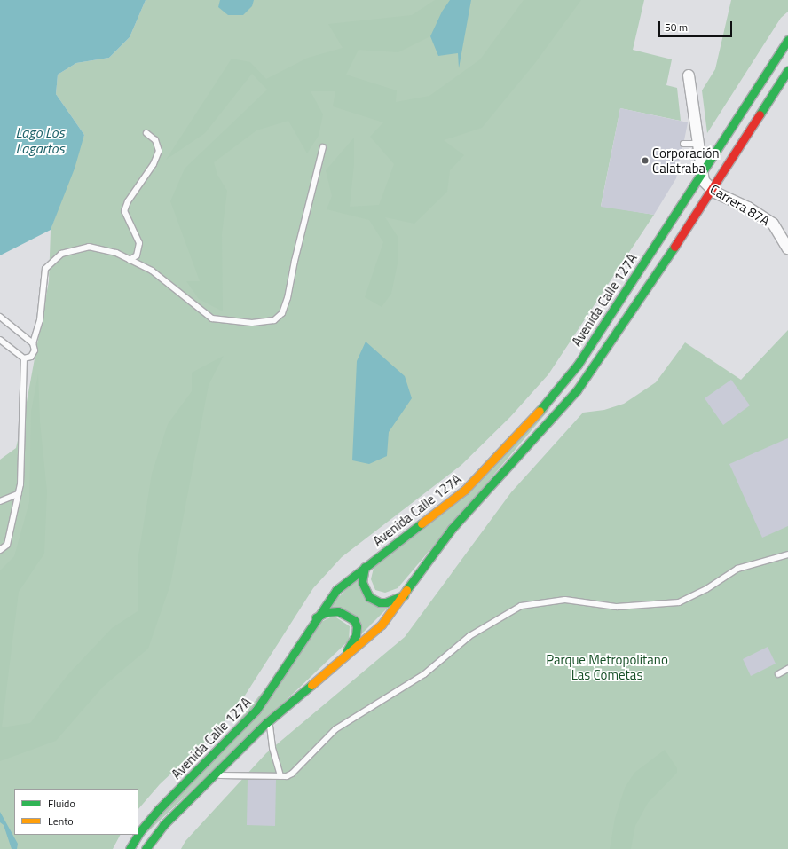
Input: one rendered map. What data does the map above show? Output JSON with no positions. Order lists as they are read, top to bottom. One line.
{"streets":{"main road":["Avenida Calle 127A"],"street":["Carrera 87A"]},"crossings":[["Carrera 87A","Avenida Calle 127A"]],"water":["Lago Los Lagartos"],"parks":["Parque Metropolitano Las Cometas"],"places":["Corporación Calatraba"],"legend":["Fluido","Lento"],"scale_bar":"50 m"}
